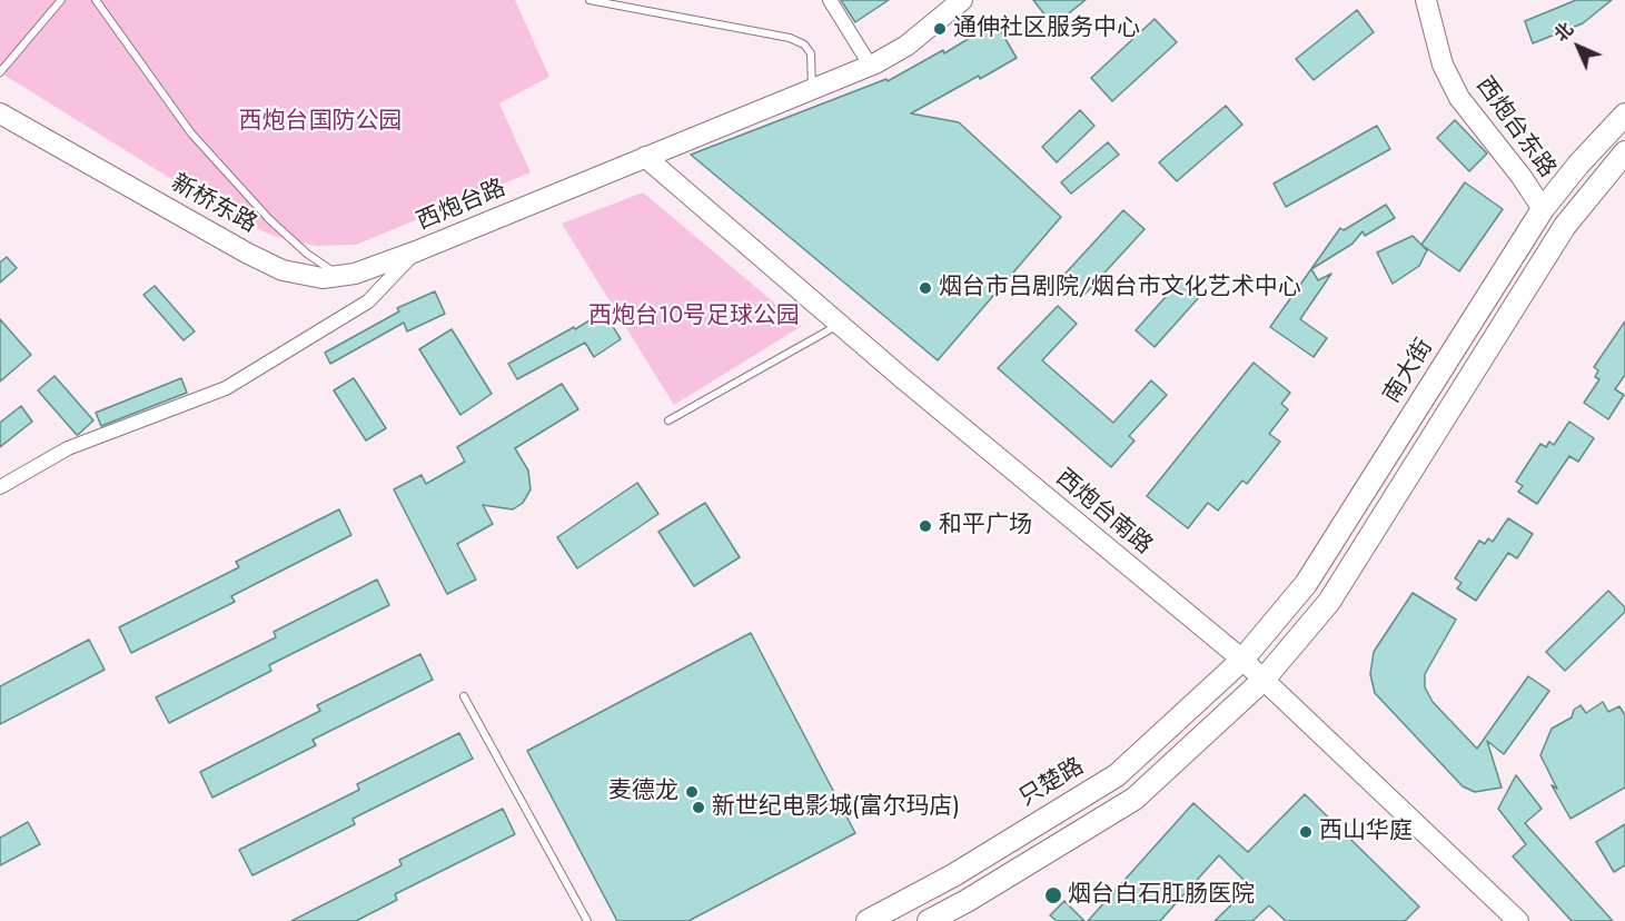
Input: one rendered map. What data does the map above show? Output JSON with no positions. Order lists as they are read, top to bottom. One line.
{"streets":{"main road":["南大街","只楚路"],"street":["西炮台东路","新桥东路","西炮台路","西炮台南路"]},"crossings":[["西炮台东路","南大街"],["新桥东路","西炮台路"],["西炮台路","西炮台南路"],["南大街","西炮台南路"],["南大街","只楚路"],["西炮台南路","只楚路"]],"parks":["西炮台国防公园","西炮台10号足球公园"],"places":["通伸社区服务中心","烟台市吕剧院/烟台市文化艺术中心","和平广场","麦德龙","新世纪电影城(富尔玛店)","西山华庭","烟台白石肛肠医院"],"north":"top left"}
